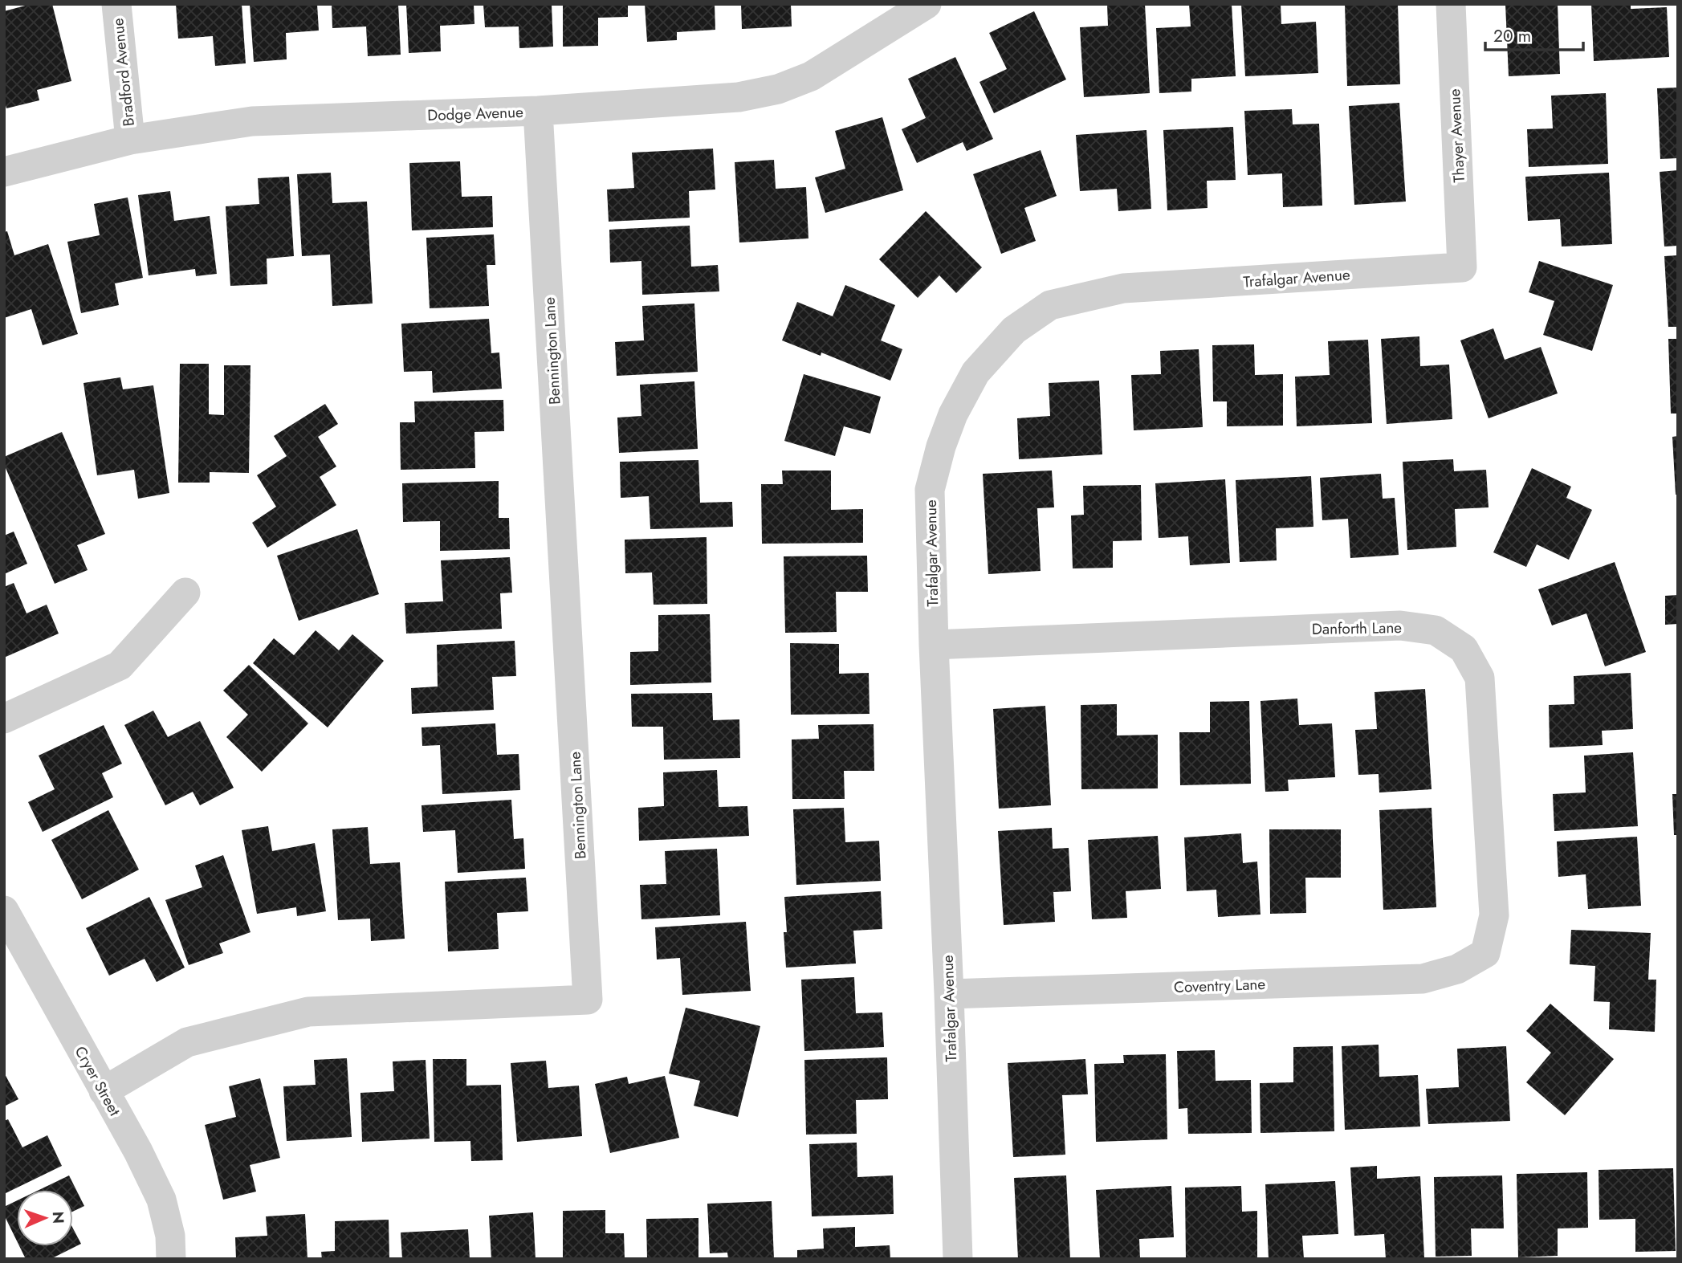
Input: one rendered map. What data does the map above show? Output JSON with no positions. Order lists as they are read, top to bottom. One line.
{"streets":{"street":["Bradford Avenue","Dodge Avenue","Thayer Avenue","Trafalgar Avenue","Bennington Lane","Danforth Lane","Coventry Lane","Cryer Street"]},"crossings":[["Bradford Avenue","Dodge Avenue"],["Dodge Avenue","Bennington Lane"],["Thayer Avenue","Trafalgar Avenue"],["Trafalgar Avenue","Danforth Lane"],["Trafalgar Avenue","Coventry Lane"],["Bennington Lane","Cryer Street"],["Danforth Lane","Coventry Lane"]],"scale_bar":"20 m","north":"right"}
